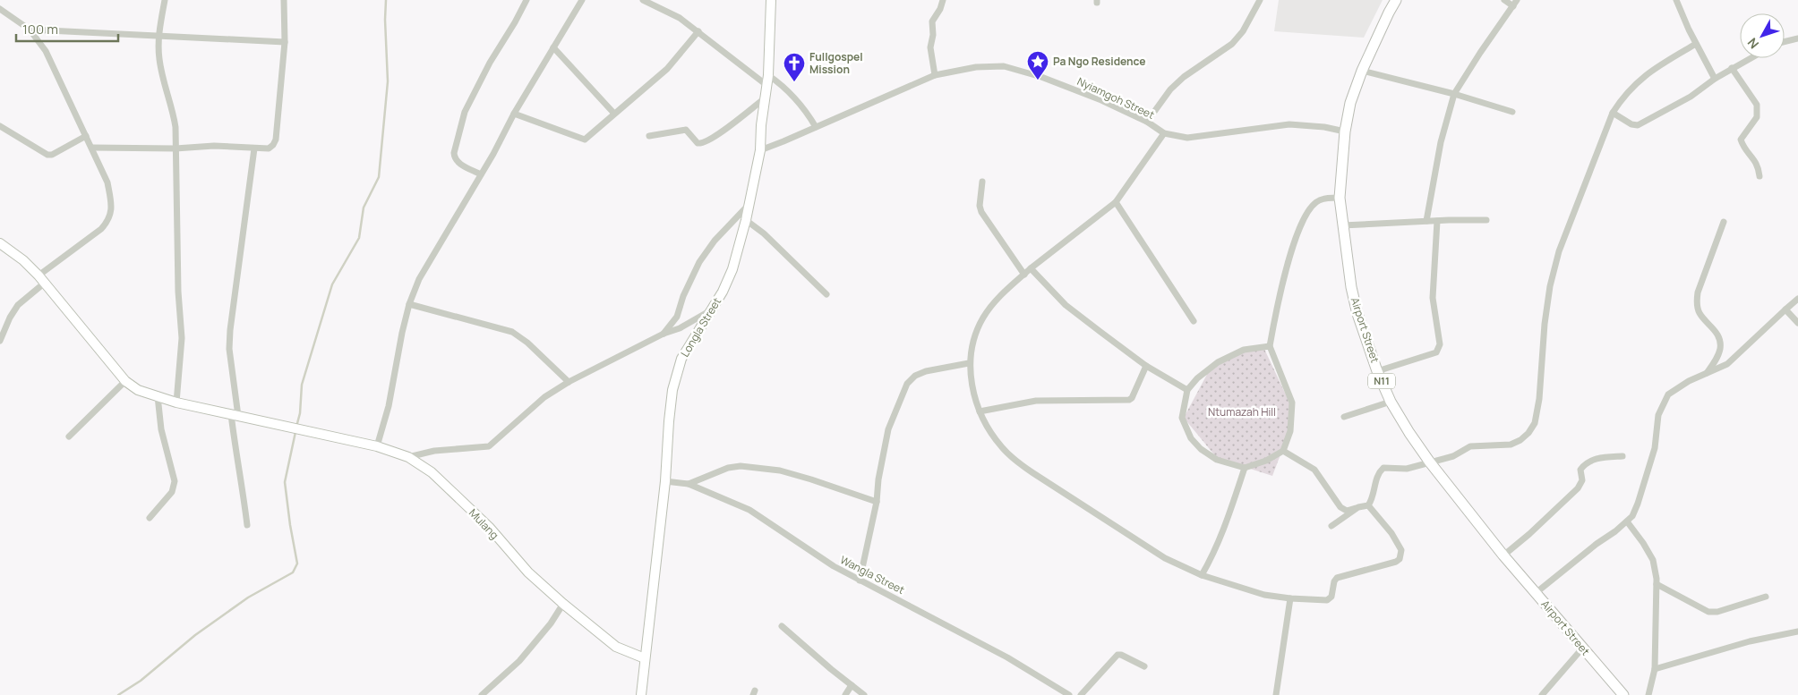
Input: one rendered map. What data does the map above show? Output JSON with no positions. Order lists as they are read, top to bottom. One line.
{"streets":{"highway":["Airport Street","N11"],"main road":["Longla Street","Mulang"],"street":["Nyiamgoh Street","Wangla Street"]},"crossings":[["Nyiamgoh Street","Longla Street"],["Nyiamgoh Street","Airport Street"],["Longla Street","Mulang"],["Longla Street","Wangla Street"]],"parks":["Ntumazah Hill"],"places":{"place":["Pa Ngo Residence"],"church":["Fullgospel Mission"]},"scale_bar":"100 m","north":"bottom left"}
